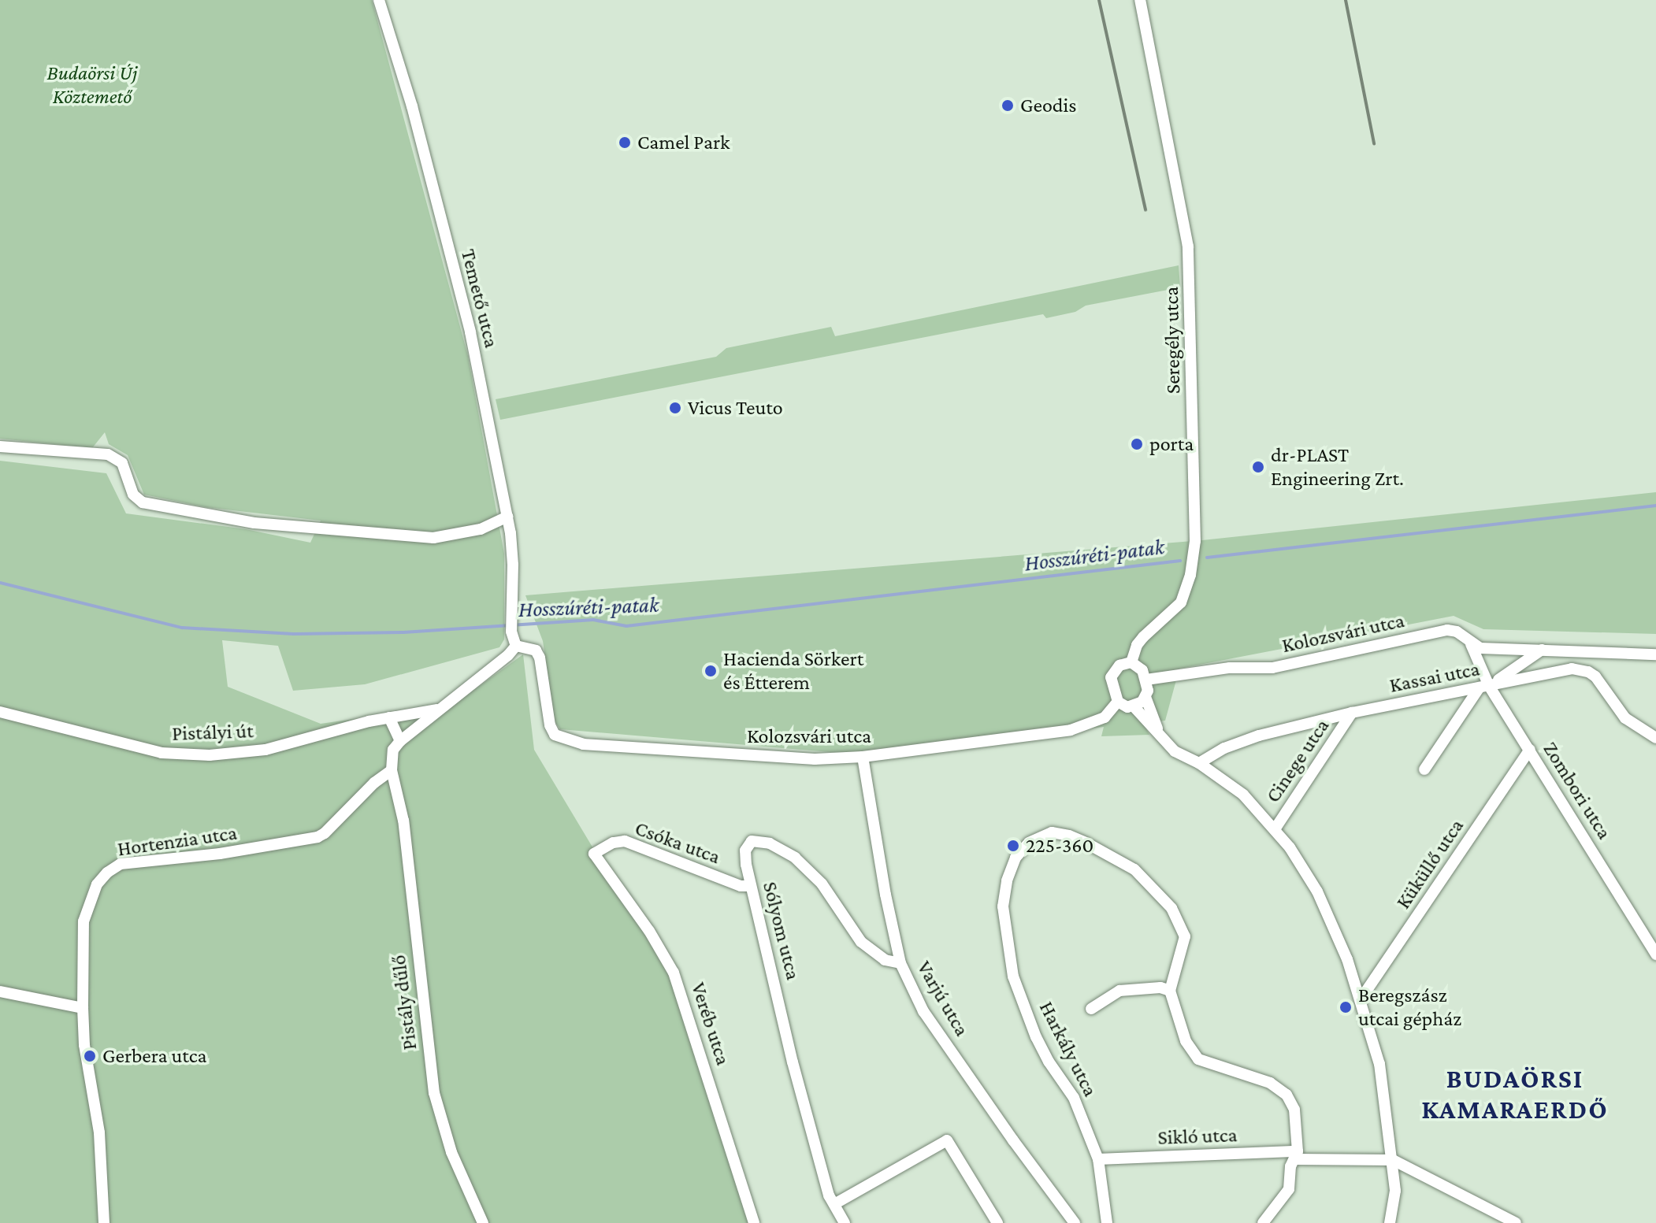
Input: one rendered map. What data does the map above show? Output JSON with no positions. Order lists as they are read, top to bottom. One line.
{"streets":{"street":["Temető utca","Seregély utca","Kolozsvári utca","Kassai utca","Pistályi út","Cinege utca","Zombori utca","Hortenzia utca","Csóka utca","Küküllő utca","Sólyom utca","Varjú utca","Pistály dűlő","Veréb utca","Harkály utca","Sikló utca"]},"crossings":[["Temető utca","Kolozsvári utca"],["Seregély utca","Kolozsvári utca"],["Kolozsvári utca","Zombori utca"],["Kolozsvári utca","Varjú utca"],["Kassai utca","Cinege utca"],["Kassai utca","Zombori utca"],["Zombori utca","Küküllő utca"],["Hortenzia utca","Pistály dűlő"],["Csóka utca","Sólyom utca"],["Csóka utca","Veréb utca"],["Sólyom utca","Varjú utca"],["Harkály utca","Sikló utca"]],"districts":["BUDAÖRSI KAMARAERDŐ"],"water":["Hosszúréti-patak"],"parks":["Budaörsi Új Köztemető"],"places":["Geodis","Camel Park","Vicus Teuto","porta","dr-PLAST Engineering Zrt.","Hacienda Sörkert és Étterem","225-360","Beregszász utcai gépház","Gerbera utca"]}
